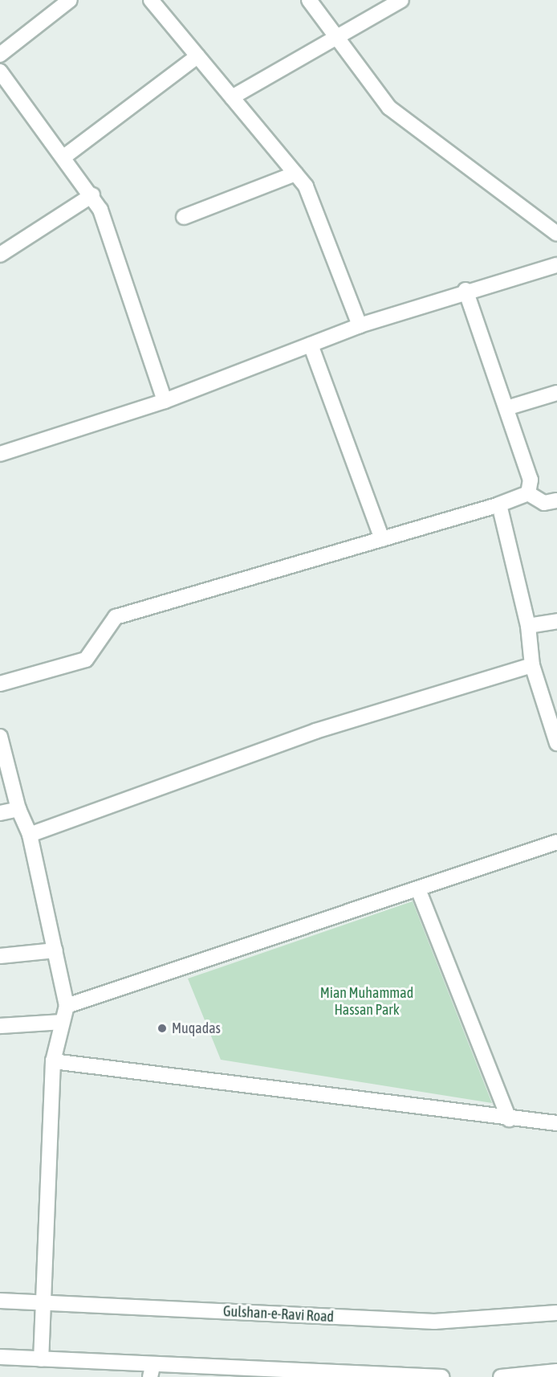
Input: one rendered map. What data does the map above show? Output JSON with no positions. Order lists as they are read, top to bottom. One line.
{"streets":{"street":["Gulshan-e-Ravi Road"]},"parks":["Mian Muhammad Hassan Park"],"places":["Muqadas"]}
